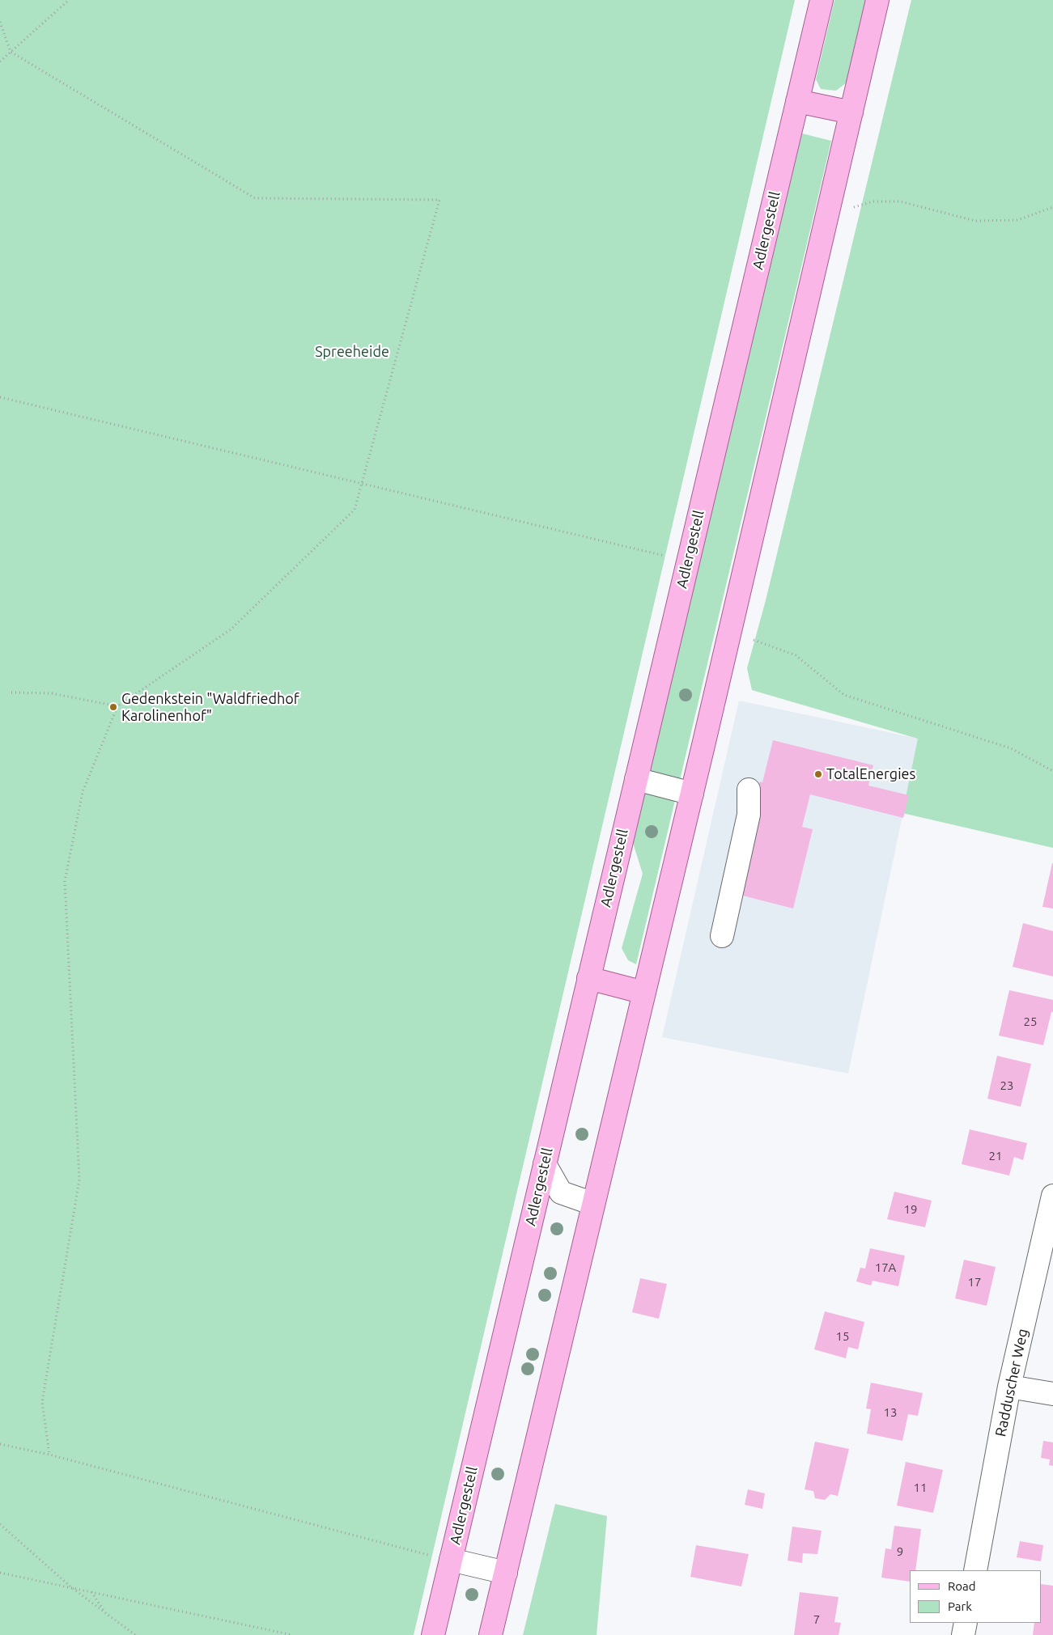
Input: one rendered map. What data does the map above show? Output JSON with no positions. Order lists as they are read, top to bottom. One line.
{"streets":{"main road":["Adlergestell"],"street":["Radduscher Weg"]},"parks":["Spreeheide"],"places":["Gedenkstein \"Waldfriedhof Karolinenhof\"","TotalEnergies"],"house_numbers":["25","23","21","19","17A","17","15","13","11","9","7"],"legend":["Road","Park"]}
